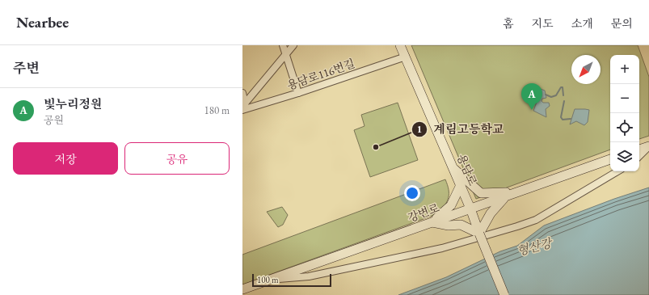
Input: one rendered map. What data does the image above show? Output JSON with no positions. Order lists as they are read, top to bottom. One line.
{"streets":{"main road":["용담로","강변로"],"street":["용담로116번길"]},"crossings":[["용담로116번길","용담로"],["용담로","강변로"]],"water":["형산강"],"places":["계림고등학교"],"scale_bar":"100 m","north":"bottom left","page":{"header":"Nearbee","nav":["홈","지도","소개","문의"],"heading":"주변","map_buttons":["+","−"],"pins":"A","list":[{"mark":"A","name":"빛누리정원","note":"공원","value":"180 m"}],"buttons":["저장","공유"],"scale":"100 m"}}
